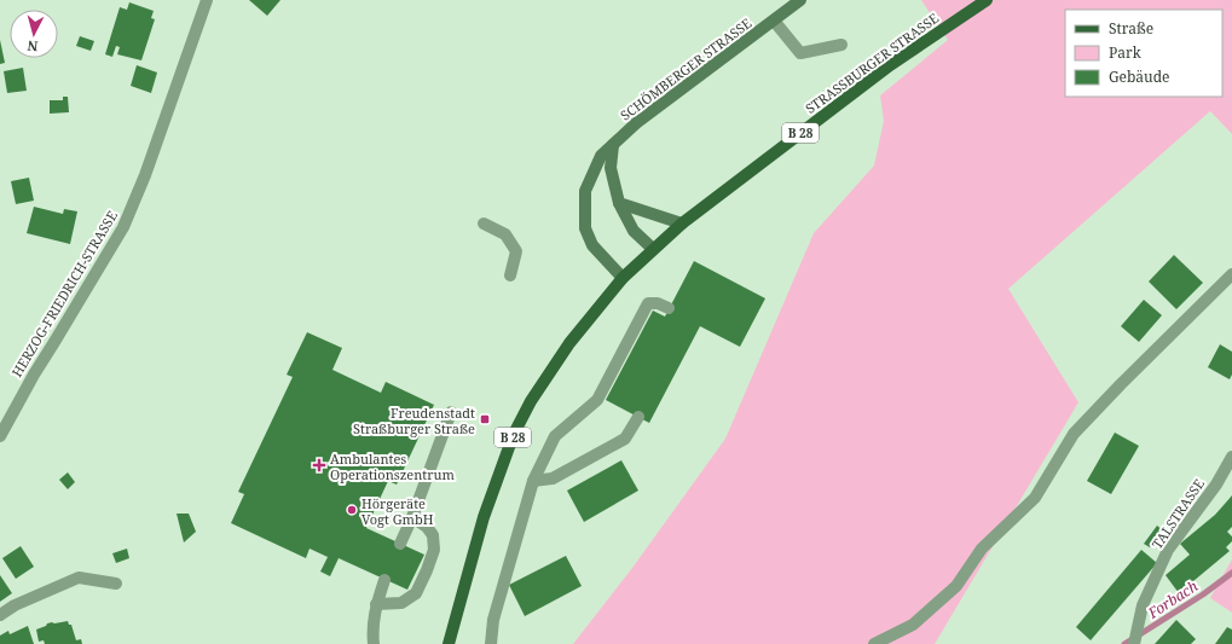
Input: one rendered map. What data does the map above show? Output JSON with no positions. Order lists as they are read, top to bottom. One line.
{"streets":{"main road":["STRASSBURGER STRASSE","SCHÖMBERGER STRASSE","B 28"],"street":["HERZOG-FRIEDRICH-STRASSE","TALSTRASSE"]},"crossings":[["STRASSBURGER STRASSE","SCHÖMBERGER STRASSE"]],"water":["Forbach"],"places":{"transit":["Freudenstadt Straßburger Straße"],"health":["Ambulantes Operationszentrum"],"other":["Hörgeräte Vogt GmbH"]},"legend":["Straße","Park","Gebäude"],"north":"bottom"}
